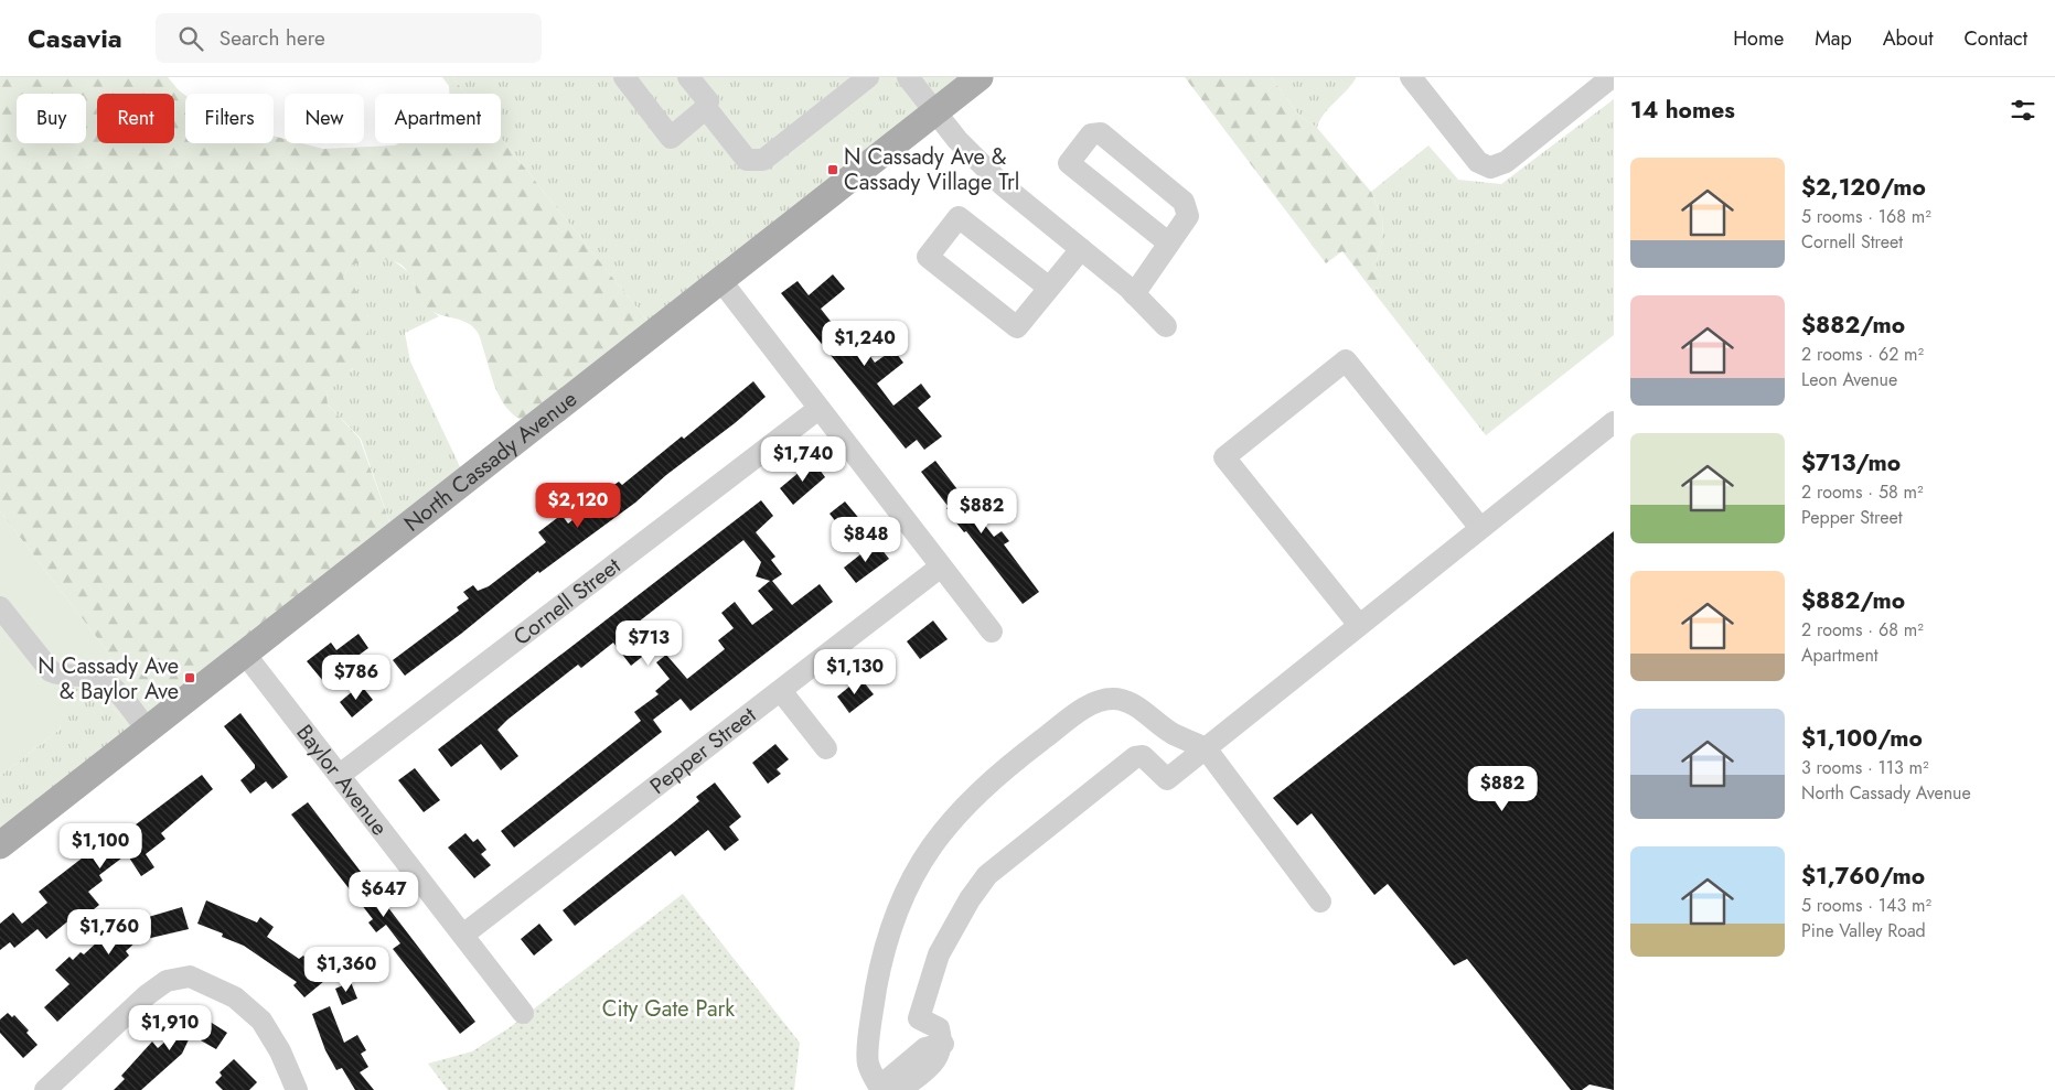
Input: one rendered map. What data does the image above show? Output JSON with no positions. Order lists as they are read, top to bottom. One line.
{"streets":{"main road":["North Cassady Avenue"],"street":["Cornell Street","Pepper Street","Baylor Avenue"]},"crossings":[["North Cassady Avenue","Baylor Avenue"],["Cornell Street","Baylor Avenue"],["Pepper Street","Baylor Avenue"]],"parks":["City Gate Park"],"places":{"transit":["N Cassady Ave & Cassady Village Trl","N Cassady Ave & Baylor Ave"]},"page":{"header":"Casavia","search":"Search here","nav":["Home","Map","About","Contact"],"heading":"14 homes","chip":["Buy","Rent","Filters","New","Apartment"],"list":[{"name":"$2,120/mo","note":"5 rooms · 168 m² · Cornell Street"},{"name":"$882/mo","note":"2 rooms · 62 m² · Leon Avenue"},{"name":"$713/mo","note":"2 rooms · 58 m² · Pepper Street"},{"name":"$882/mo","note":"2 rooms · 68 m² · Apartment"},{"name":"$1,100/mo","note":"3 rooms · 113 m² · North Cassady Avenue"},{"name":"$1,760/mo","note":"5 rooms · 143 m² · Pine Valley Road"}],"price":["$1,240","$1,740","$2,120","$882","$848","$713","$1,130","$786","$882","$1,100","$647","$1,760","$1,360","$1,910"]}}
